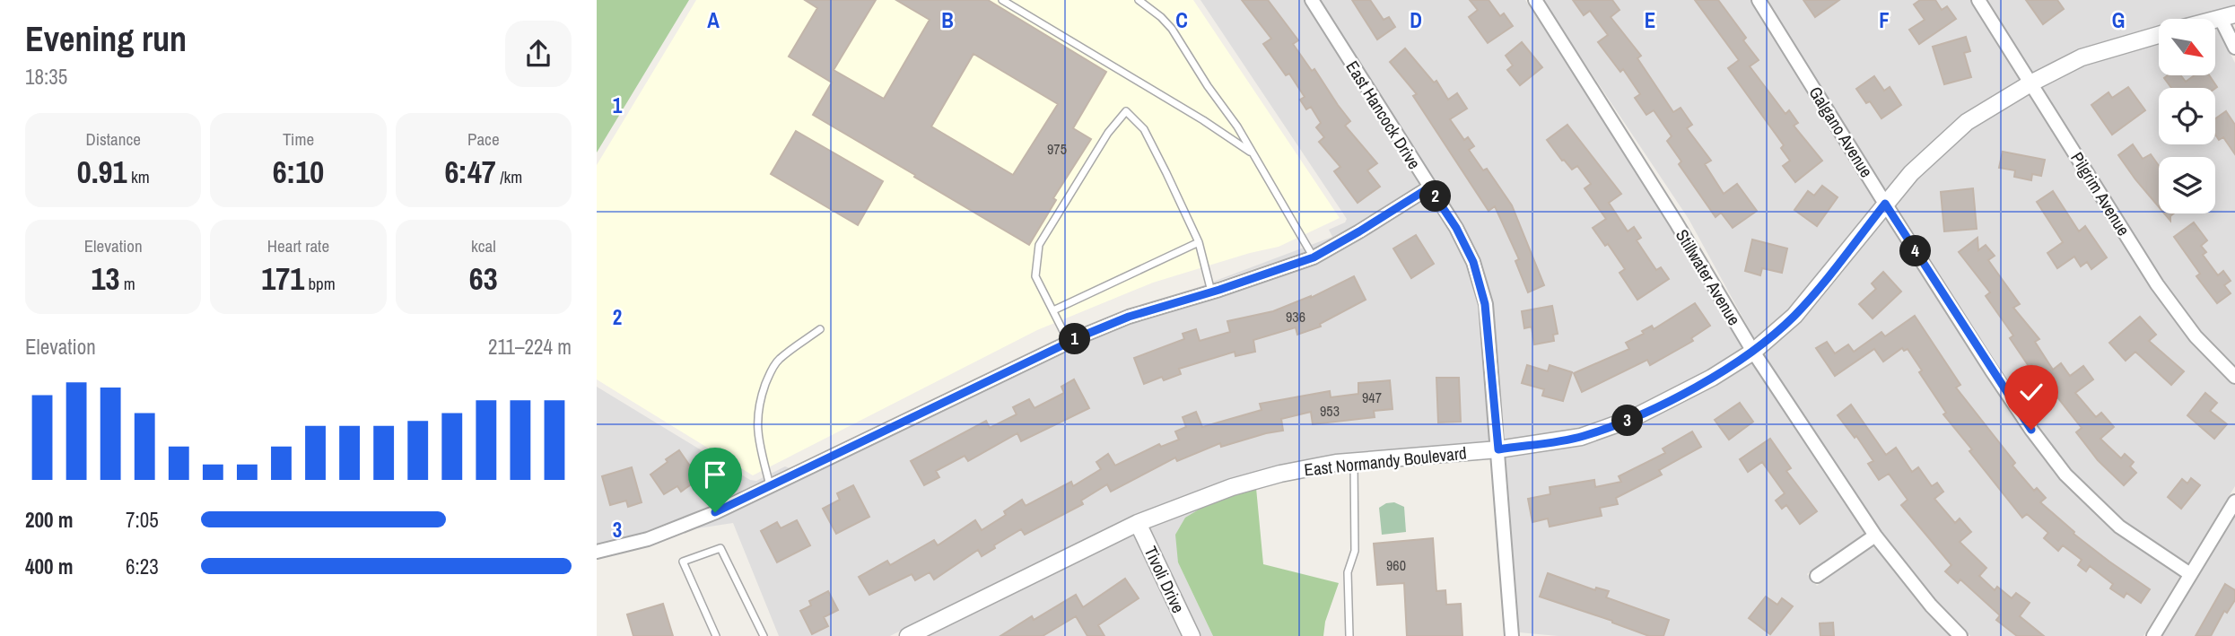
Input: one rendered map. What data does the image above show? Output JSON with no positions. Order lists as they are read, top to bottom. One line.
{"streets":{"street":["East Hancock Drive","Galgano Avenue","Pilgrim Avenue","Stillwater Avenue","East Normandy Boulevard","Tivoli Drive"]},"crossings":[["East Hancock Drive","East Normandy Boulevard"],["Galgano Avenue","East Normandy Boulevard"],["Pilgrim Avenue","East Normandy Boulevard"],["Stillwater Avenue","East Normandy Boulevard"],["East Normandy Boulevard","Tivoli Drive"]],"house_numbers":["975","936","947","953","960"],"north":"bottom right","page":{"heading":["Evening run","18:35"],"stats":[["Distance","0.91 km"],["Time","6:10"],["Pace","6:47 /km"],["Elevation","13 m"],["Heart rate","171 bpm"],["kcal","63"]],"pins":["2","4","1","3"],"chart":["Elevation","211–224 m"],"list":[{"name":"200 m","note":"7:05"},{"name":"400 m","note":"6:23"}]},"grid":{"columns":["A","B","C","D","E","F","G"],"rows":["1","2","3"]}}
